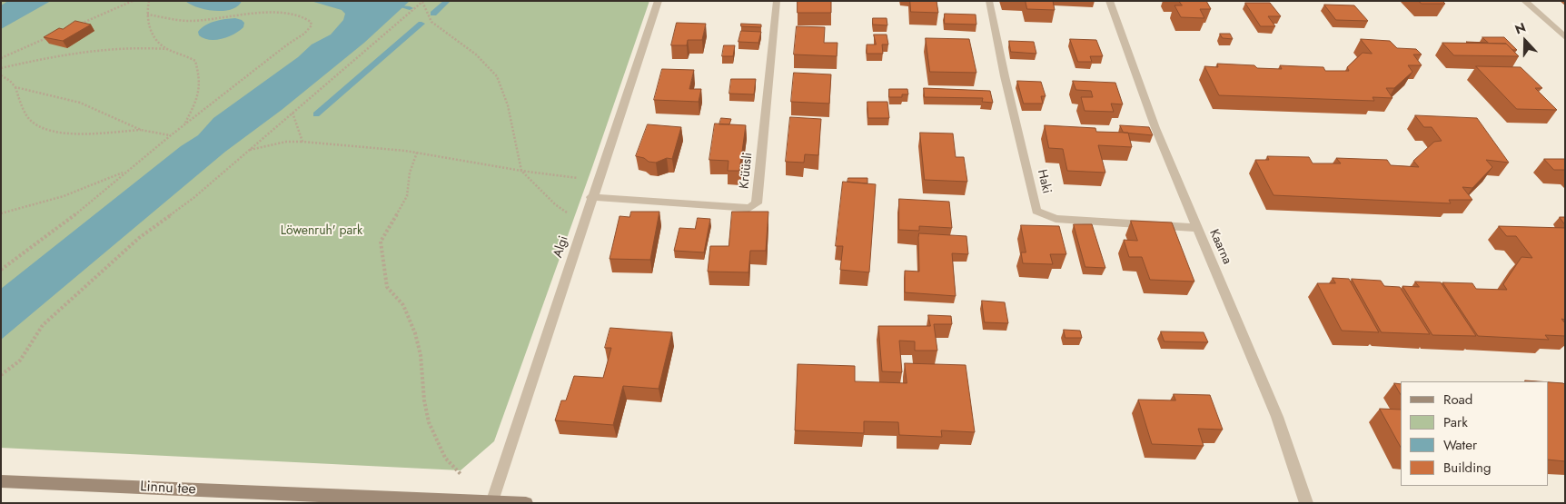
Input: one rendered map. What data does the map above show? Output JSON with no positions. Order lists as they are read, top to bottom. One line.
{"streets":{"street":["Krüüsli","Haki","Algi","Kaarna","Linnu tee"]},"crossings":[["Krüüsli","Algi"],["Haki","Kaarna"],["Algi","Linnu tee"]],"parks":["Löwenruh' park"],"legend":["Road","Park","Water","Building"],"north":"top"}
